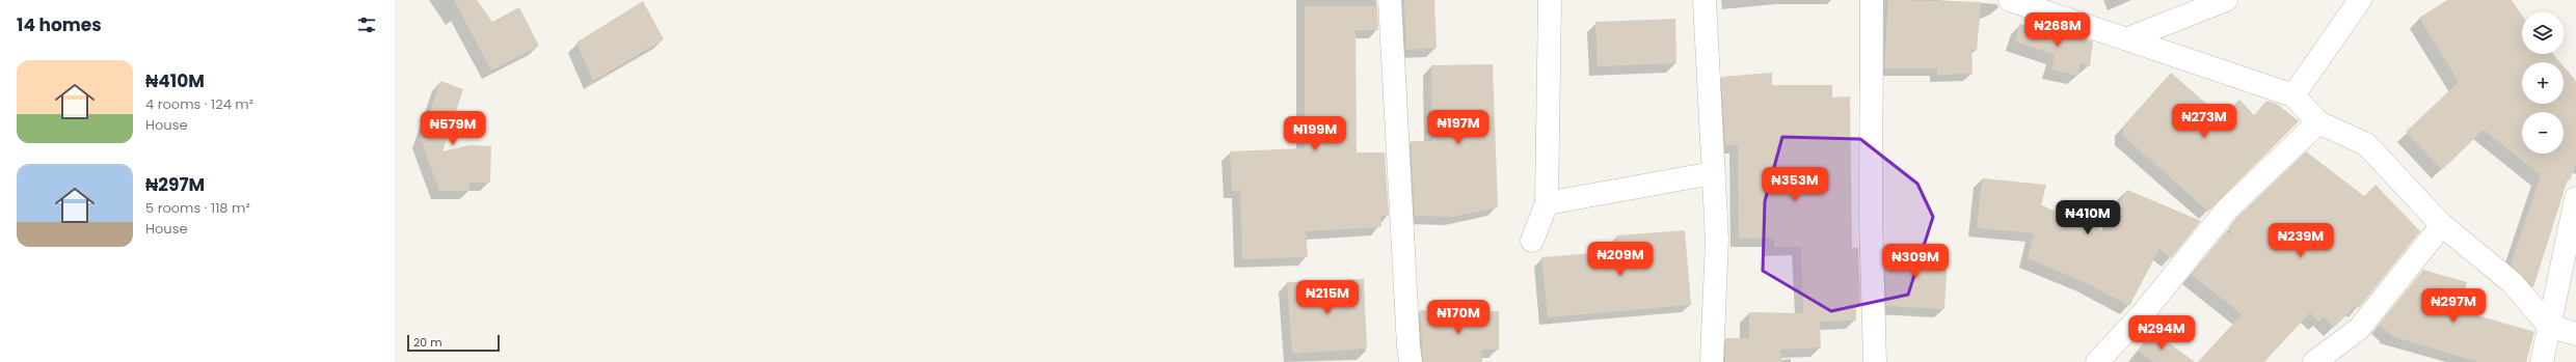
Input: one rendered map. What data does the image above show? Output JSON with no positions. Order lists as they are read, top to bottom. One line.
{"scale_bar":"20 m","page":{"heading":"14 homes","map_buttons":["+","−"],"price":["₦268M","₦273M","₦197M","₦579M","₦199M","₦353M","₦410M","₦239M","₦209M","₦309M","₦215M","₦297M","₦170M","₦294M"],"list":[{"name":"₦410M","note":"4 rooms · 124 m² · House"},{"name":"₦297M","note":"5 rooms · 118 m² · House"}],"scale":"20 m"}}
